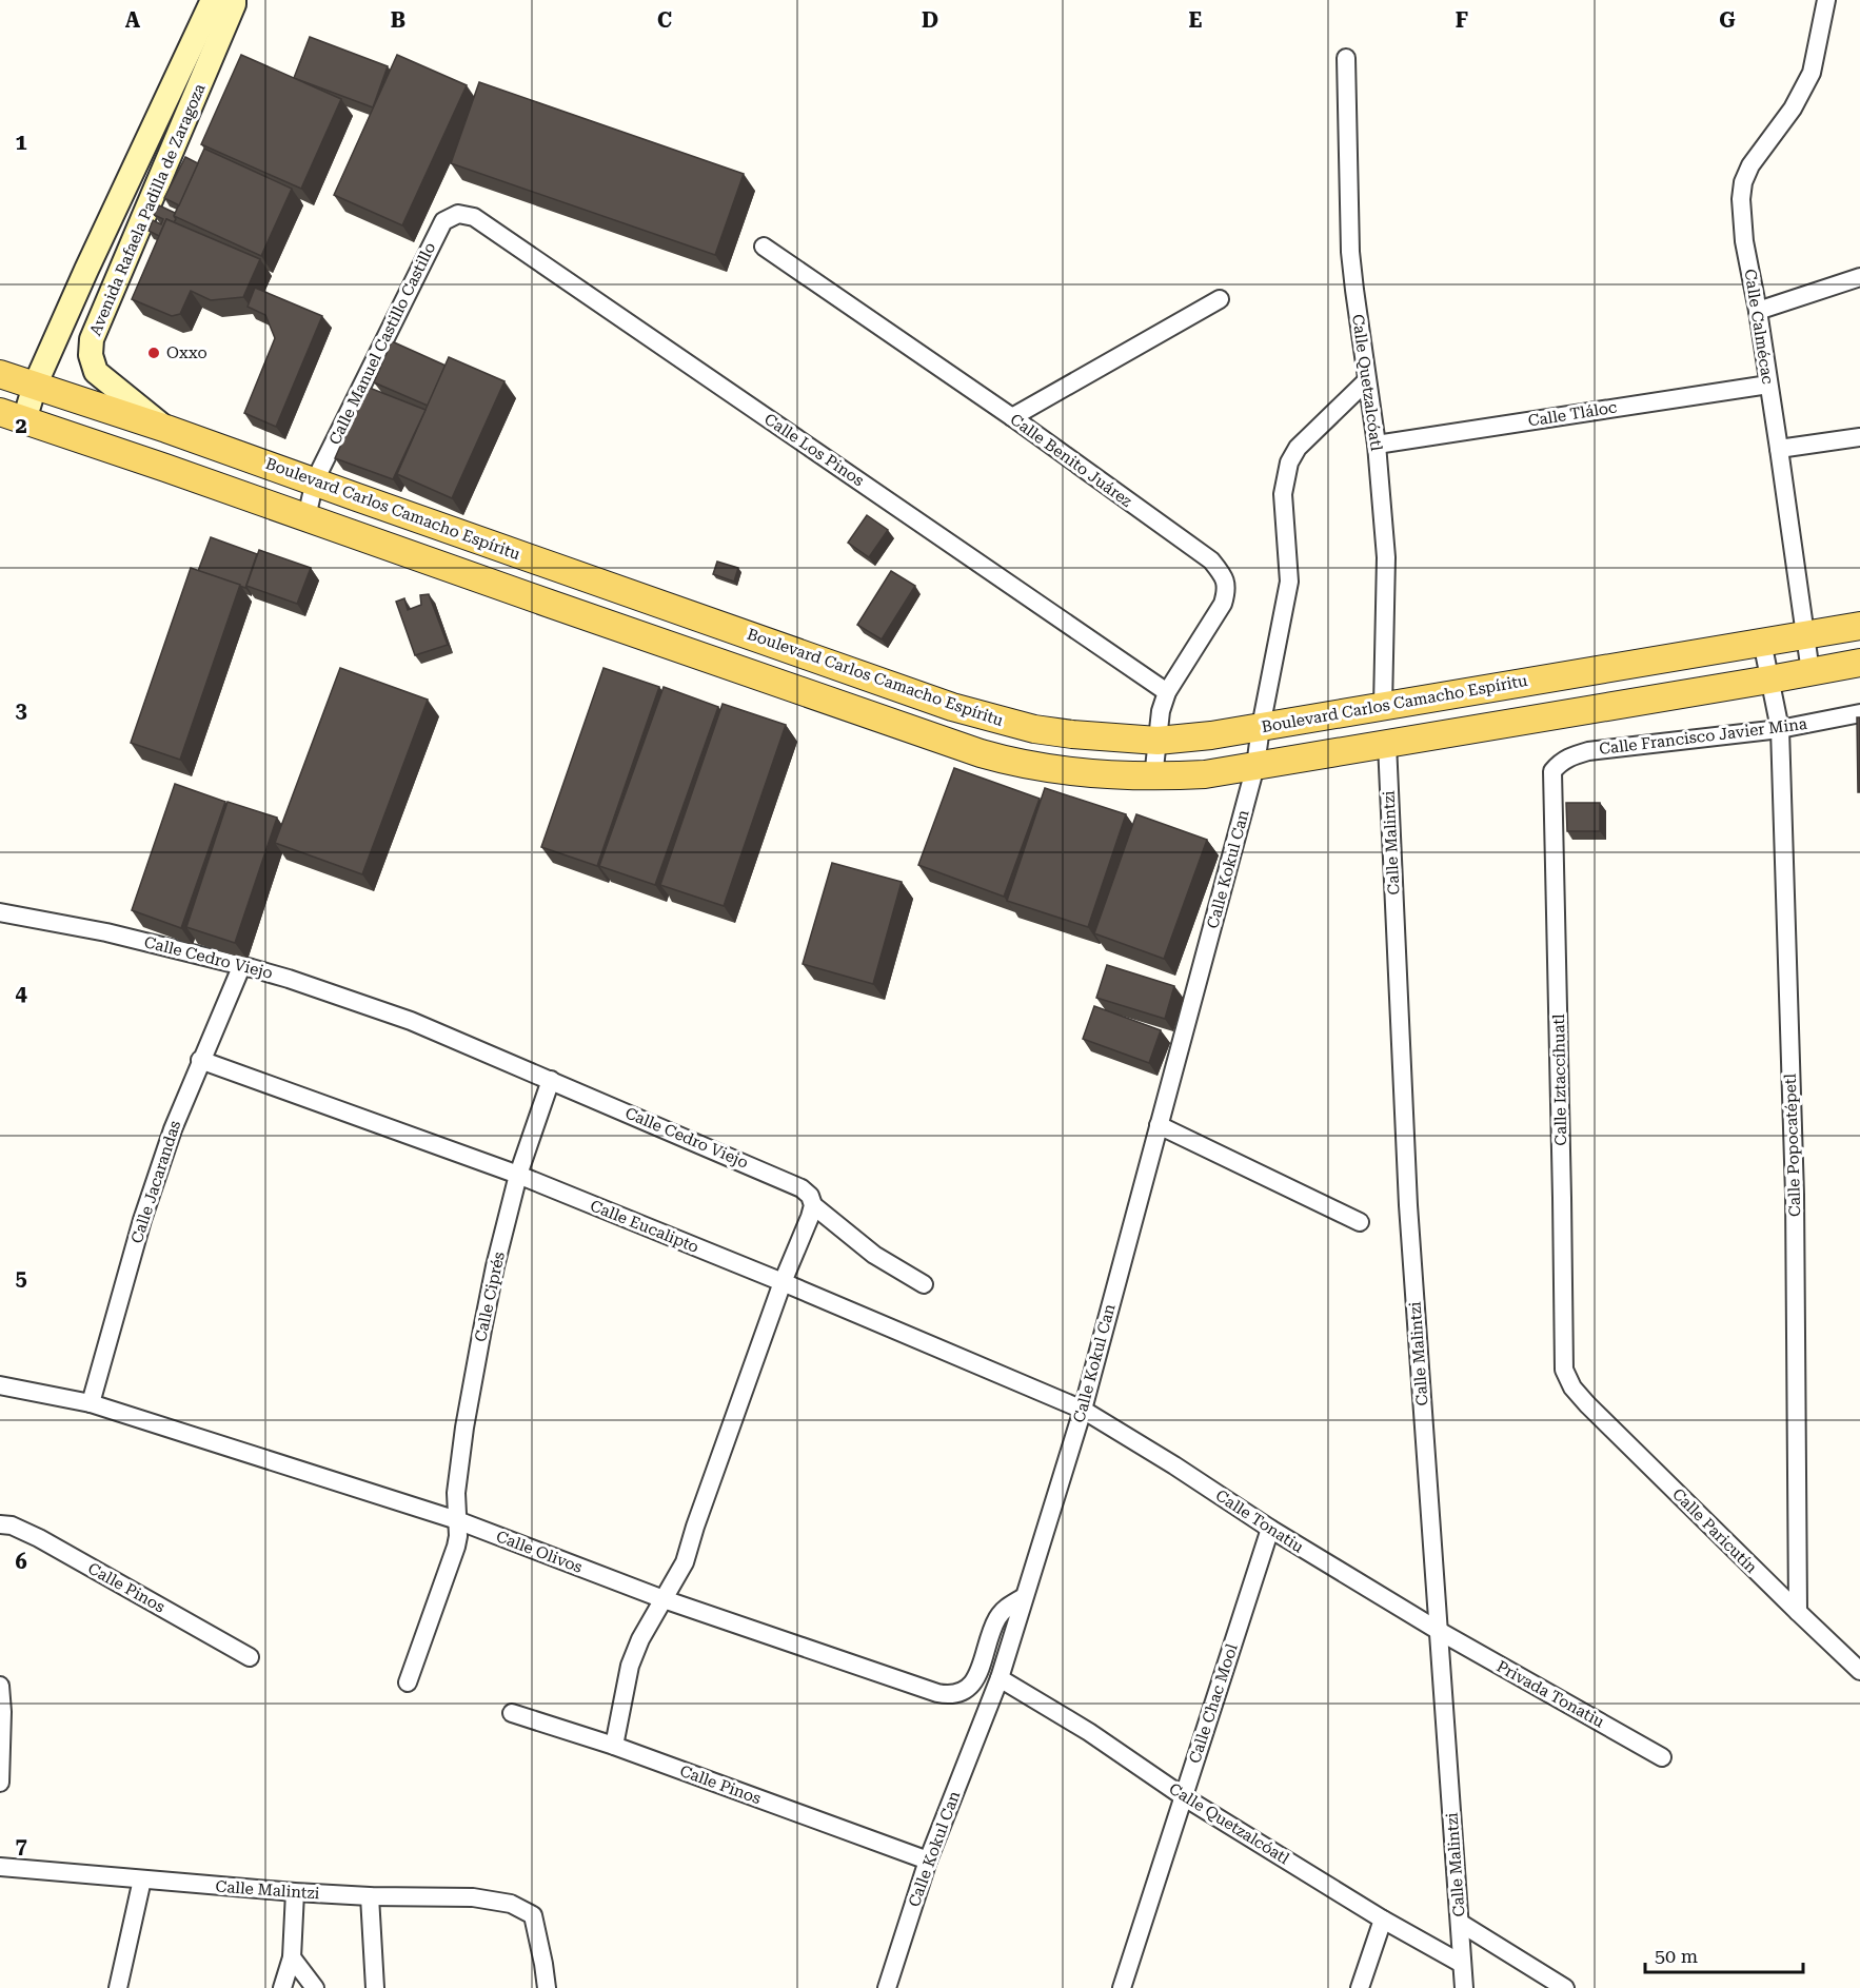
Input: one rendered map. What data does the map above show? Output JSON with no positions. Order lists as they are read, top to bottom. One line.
{"streets":{"main road":["Avenida Rafaela Padilla de Zaragoza","Boulevard Carlos Camacho Espíritu"],"street":["Calle Calmécac","Calle Manuel Castillo Castillo","Calle Quetzalcóatl","Calle Tláloc","Calle Los Pinos","Calle Benito Juárez","Calle Francisco Javier Mina","Calle Malintzi","Calle Kokul Can","Calle Cedro Viejo","Calle Iztaccíhuatl","Calle Popocatépetl","Calle Jacarandas","Calle Eucalipto","Calle Ciprés","Calle Tonatiu","Calle Paricutín","Calle Olivos","Calle Pinos","Privada Tonatiu","Calle Chac Mool"]},"crossings":[["Avenida Rafaela Padilla de Zaragoza","Boulevard Carlos Camacho Espíritu"],["Calle Calmécac","Calle Tláloc"],["Calle Calmécac","Boulevard Carlos Camacho Espíritu"],["Calle Manuel Castillo Castillo","Calle Los Pinos"],["Calle Manuel Castillo Castillo","Boulevard Carlos Camacho Espíritu"],["Calle Quetzalcóatl","Calle Tláloc"],["Calle Quetzalcóatl","Boulevard Carlos Camacho Espíritu"],["Calle Quetzalcóatl","Calle Malintzi"],["Calle Quetzalcóatl","Calle Kokul Can"],["Calle Quetzalcóatl","Calle Chac Mool"],["Calle Los Pinos","Calle Benito Juárez"],["Calle Benito Juárez","Boulevard Carlos Camacho Espíritu"],["Boulevard Carlos Camacho Espíritu","Calle Kokul Can"],["Boulevard Carlos Camacho Espíritu","Calle Popocatépetl"],["Calle Francisco Javier Mina","Calle Iztaccíhuatl"],["Calle Francisco Javier Mina","Calle Popocatépetl"],["Calle Malintzi","Calle Tonatiu"],["Calle Malintzi","Privada Tonatiu"],["Calle Kokul Can","Calle Eucalipto"],["Calle Kokul Can","Calle Tonatiu"],["Calle Kokul Can","Calle Olivos"],["Calle Kokul Can","Calle Pinos"],["Calle Cedro Viejo","Calle Jacarandas"],["Calle Cedro Viejo","Calle Ciprés"],["Calle Iztaccíhuatl","Calle Paricutín"],["Calle Popocatépetl","Calle Paricutín"],["Calle Jacarandas","Calle Eucalipto"],["Calle Jacarandas","Calle Olivos"],["Calle Eucalipto","Calle Ciprés"],["Calle Eucalipto","Calle Tonatiu"],["Calle Ciprés","Calle Olivos"],["Calle Tonatiu","Privada Tonatiu"],["Calle Tonatiu","Calle Chac Mool"]],"places":["Oxxo"],"scale_bar":"50 m","grid":{"columns":["A","B","C","D","E","F","G"],"rows":["1","2","3","4","5","6","7"]}}
